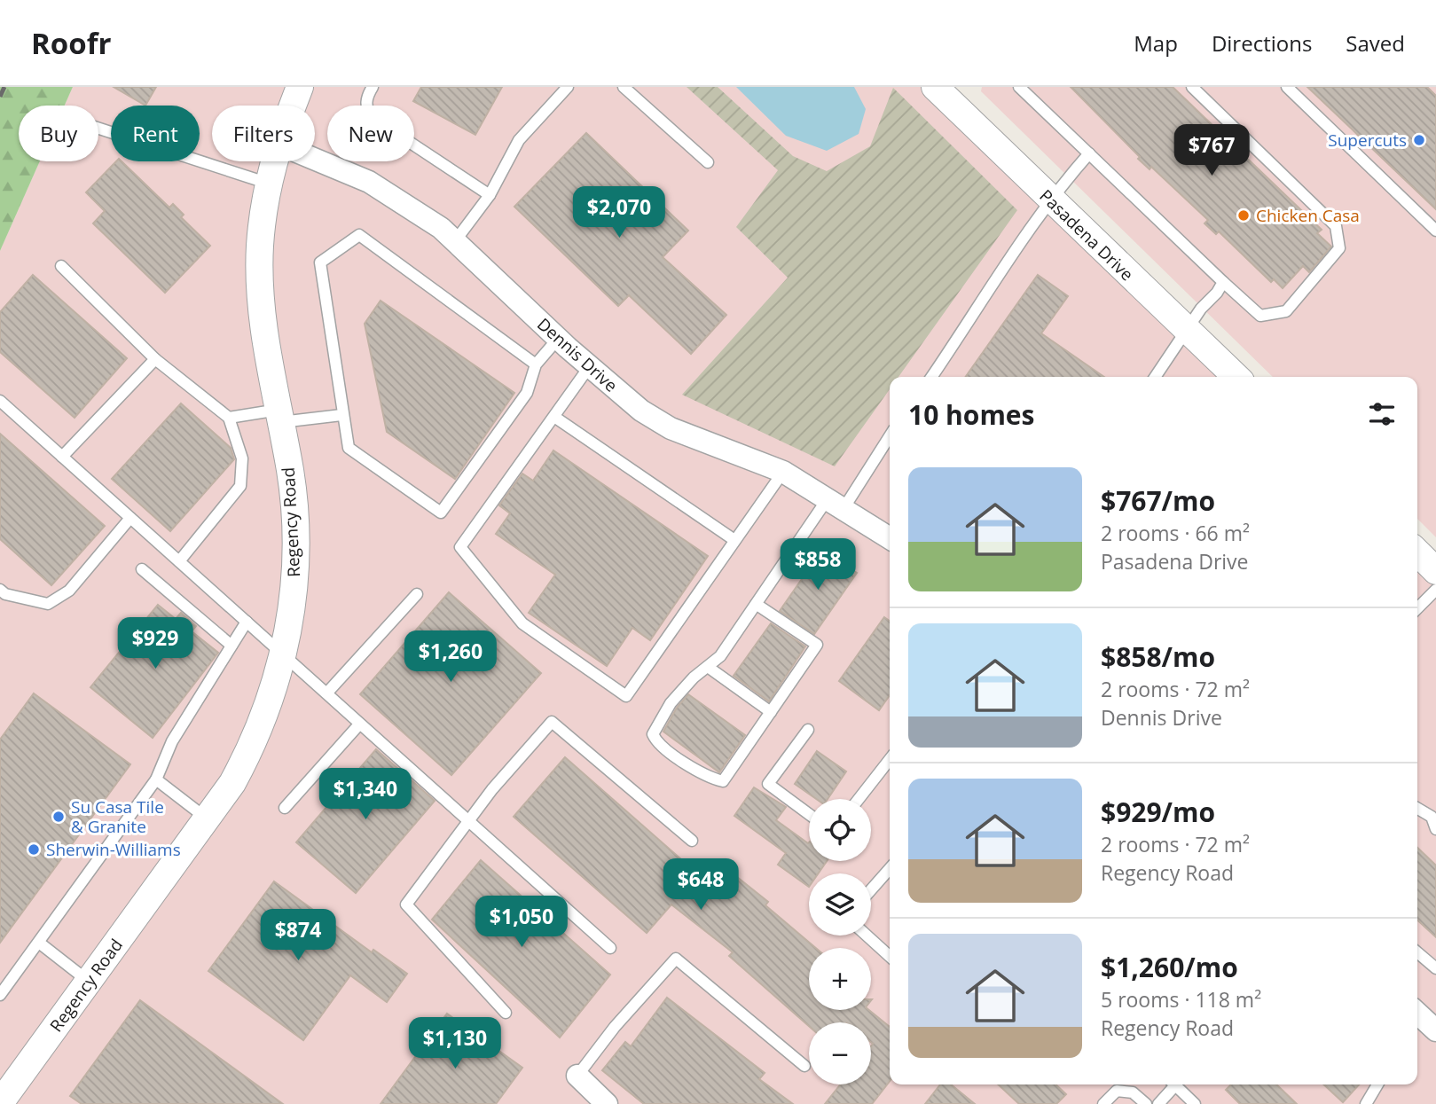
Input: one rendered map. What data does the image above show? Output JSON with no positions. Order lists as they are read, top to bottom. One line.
{"streets":{"street":["Pasadena Drive","Dennis Drive","Regency Road"]},"places":["Supercuts","Chicken Casa","Su Casa Tile & Granite","Sherwin-Williams"],"page":{"header":"Roofr","nav":["Map","Directions","Saved"],"chip":["Buy","Rent","Filters","New"],"price":["$767","$2,070","$858","$929","$1,260","$1,340","$648","$1,050","$874","$1,130"],"heading":"10 homes","list":[{"name":"$767/mo","note":"2 rooms · 66 m² · Pasadena Drive"},{"name":"$858/mo","note":"2 rooms · 72 m² · Dennis Drive"},{"name":"$929/mo","note":"2 rooms · 72 m² · Regency Road"},{"name":"$1,260/mo","note":"5 rooms · 118 m² · Regency Road"}],"map_buttons":["+","−"]}}
